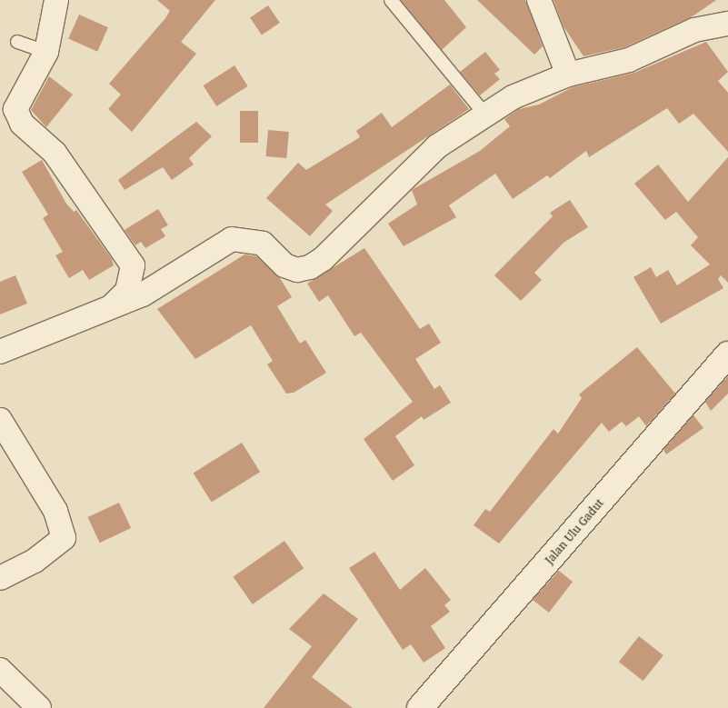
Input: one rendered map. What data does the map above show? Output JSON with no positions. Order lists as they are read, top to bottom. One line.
{"streets":{"street":["Jalan Ulu Gadut"]}}
